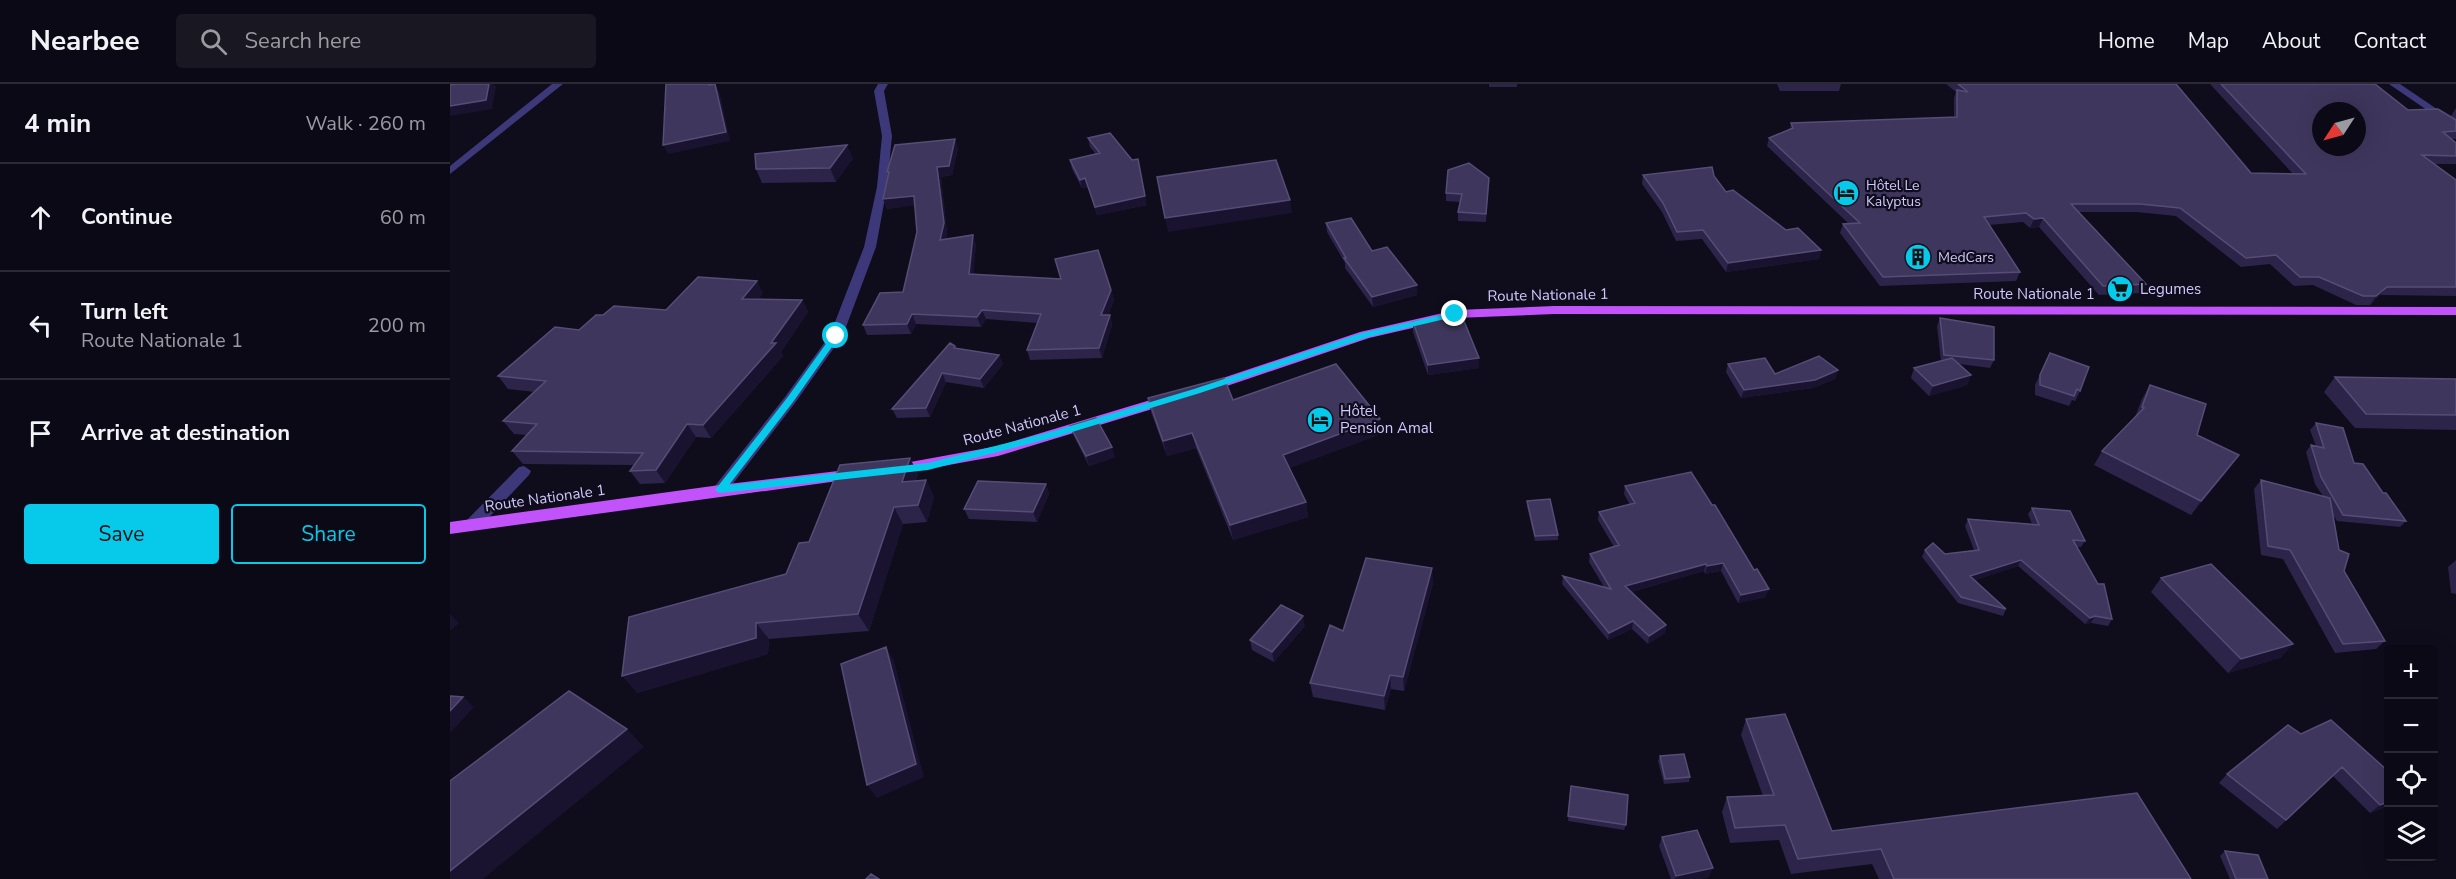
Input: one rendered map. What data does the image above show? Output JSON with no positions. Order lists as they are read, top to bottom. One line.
{"streets":{"main road":["Route Nationale 1"]},"places":{"hotel":["Hôtel Le Kalyptus","Hôtel Pension Amal"],"building":["MedCars"],"supermarket":["Legumes"]},"north":"bottom left","page":{"header":"Nearbee","search":"Search here","nav":["Home","Map","About","Contact"],"heading":["4 min","Walk · 260 m"],"list":[["Continue","60 m"],["Turn left","Route Nationale 1","200 m"],"Arrive at destination"],"buttons":["Save","Share"],"map_buttons":["+","−"]}}
